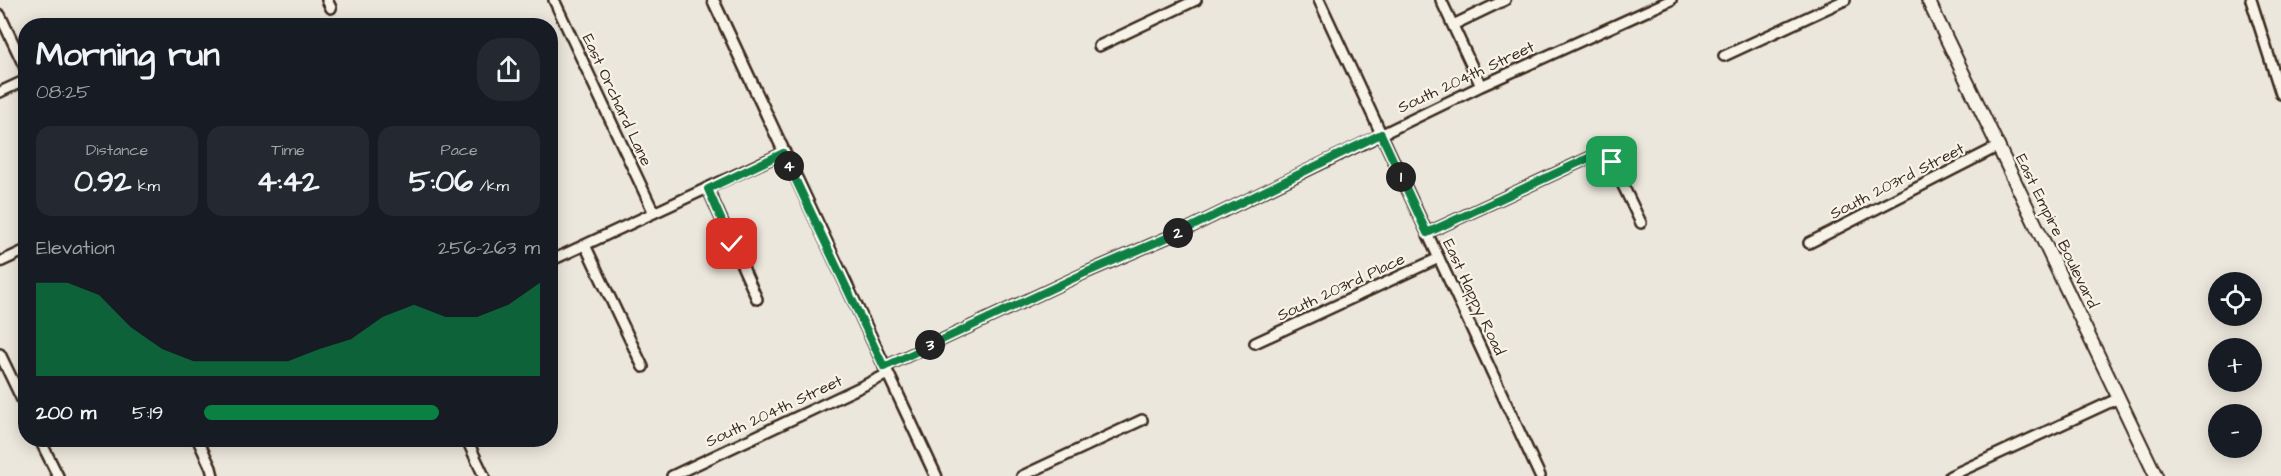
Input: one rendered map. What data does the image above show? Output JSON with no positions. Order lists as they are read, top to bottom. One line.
{"streets":{"main road":["East Empire Boulevard"],"street":["South 204th Street","East Orchard Lane","South 203rd Street","South 203rd Place","East Happy Road"]},"crossings":[["South 204th Street","East Happy Road"],["South 203rd Street","East Empire Boulevard"],["South 203rd Place","East Happy Road"]],"page":{"heading":["Morning run","08:25"],"stats":[["Distance","0.92 km"],["Time","4:42"],["Pace","5:06 /km"]],"pins":["4","1","2","3"],"chart":["Elevation","256–263 m"],"map_buttons":["+","−"],"list":[{"name":"200 m","note":"5:19"}]}}
